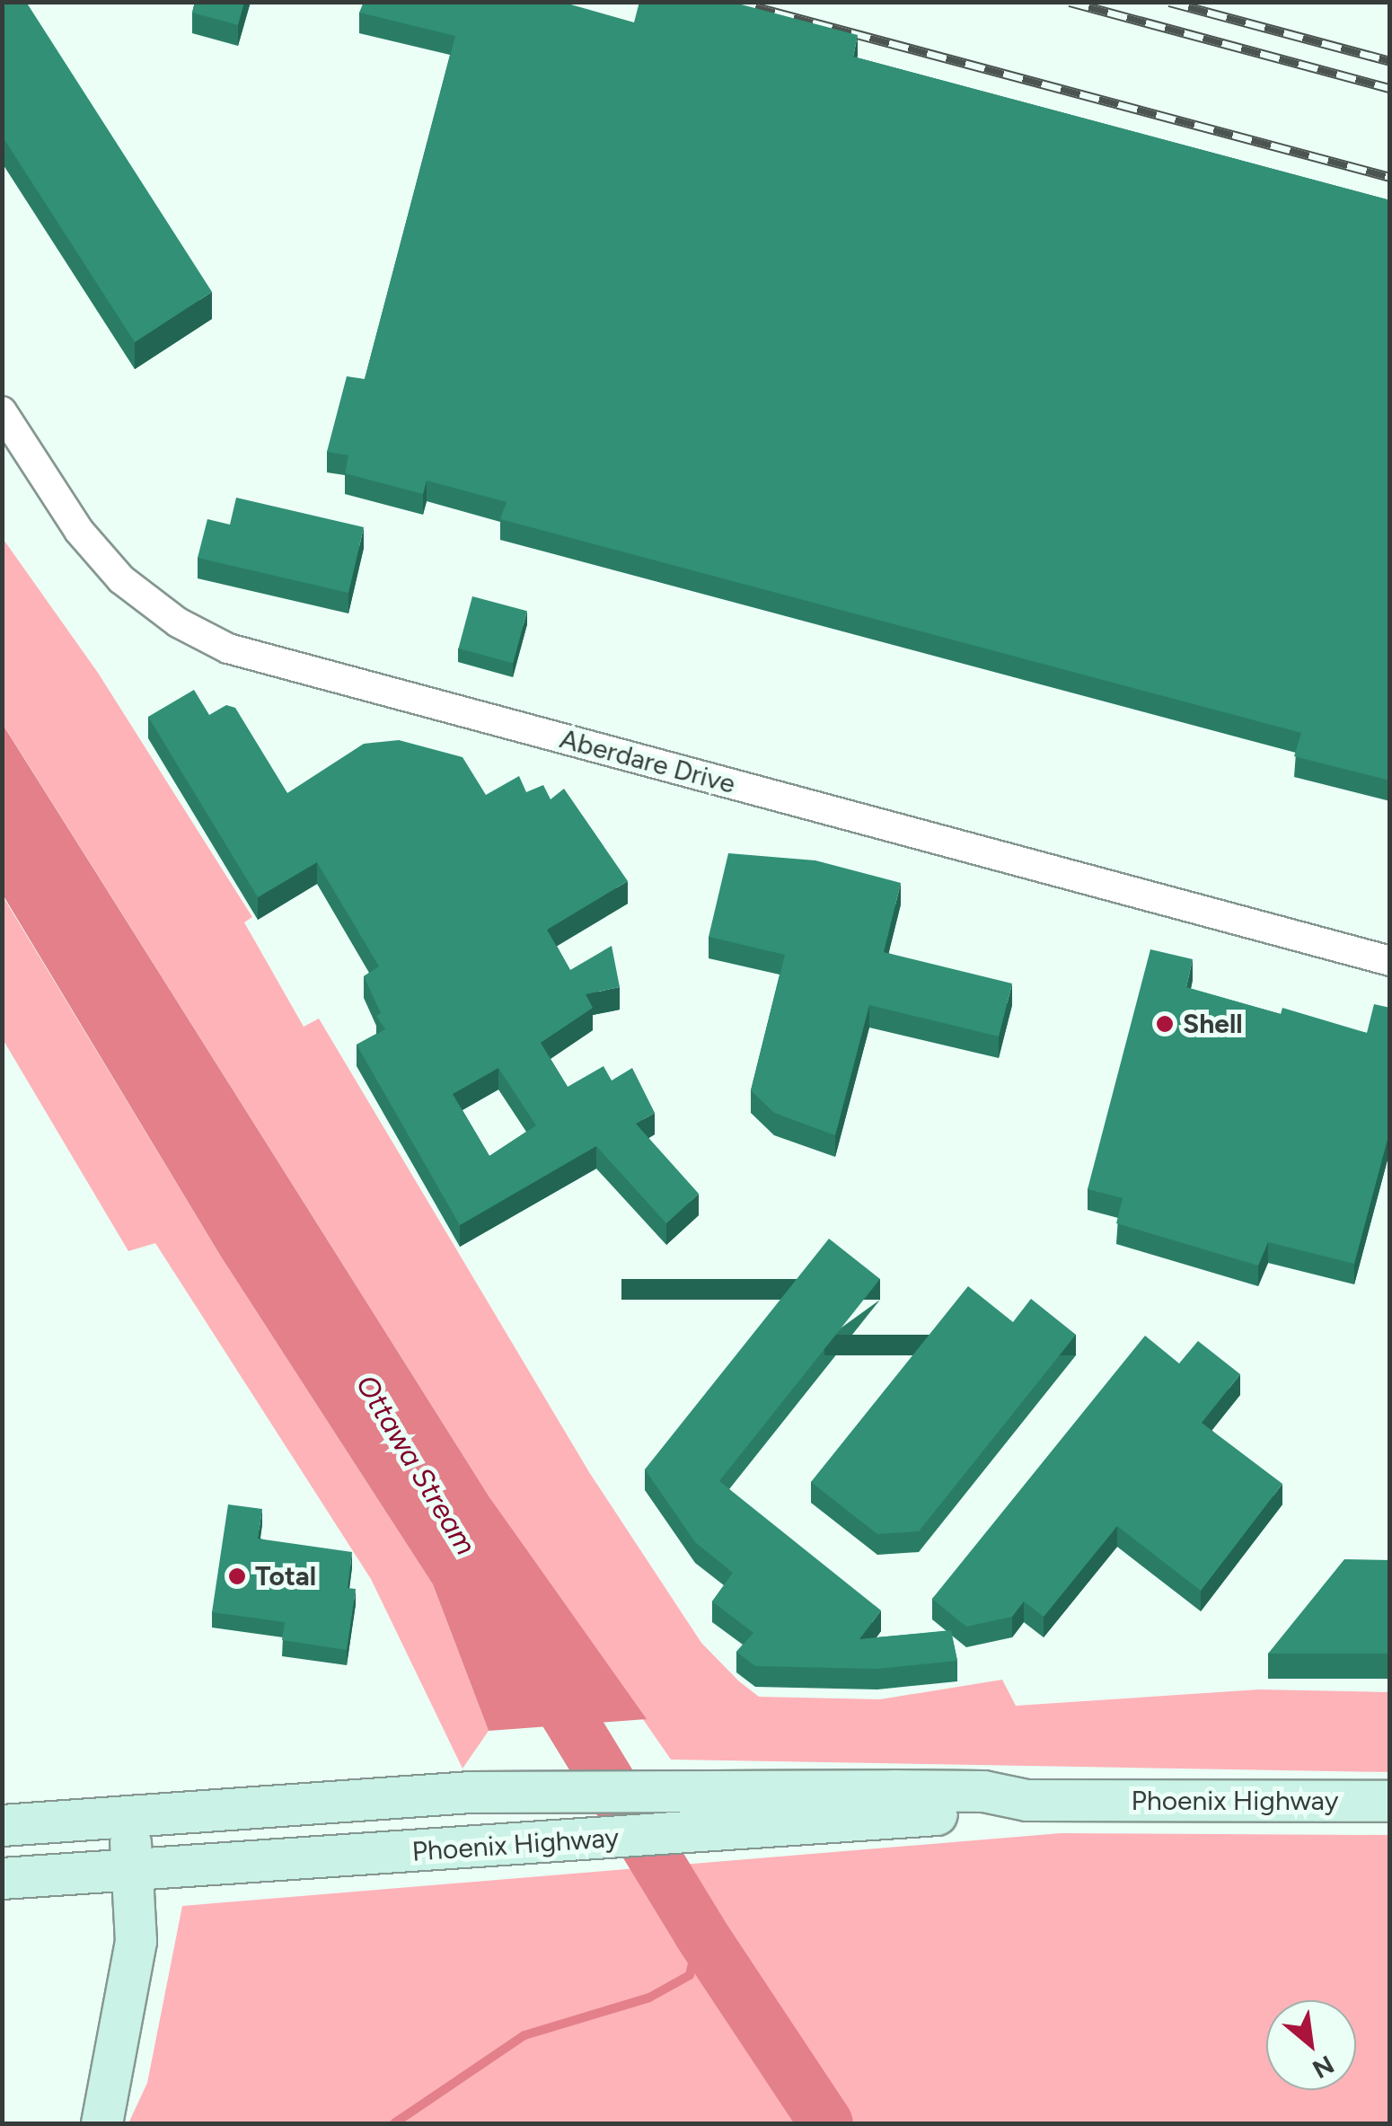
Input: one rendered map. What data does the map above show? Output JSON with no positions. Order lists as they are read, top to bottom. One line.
{"streets":{"main road":["Phoenix Highway"],"street":["Aberdare Drive"]},"water":["Ottawa Stream"],"places":["Shell","Total"],"north":"bottom right"}
